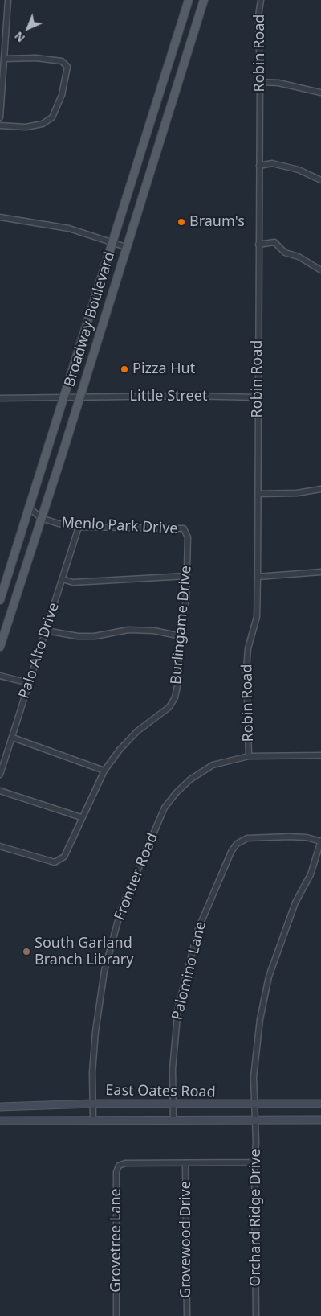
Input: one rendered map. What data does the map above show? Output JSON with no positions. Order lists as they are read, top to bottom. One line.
{"streets":{"main road":["Broadway Boulevard","East Oates Road"],"street":["Robin Road","Little Street","Menlo Park Drive","Burlingame Drive","Palo Alto Drive","Frontier Road","Palomino Lane","Orchard Ridge Drive","Grovewood Drive","Grovetree Lane"]},"crossings":[["Robin Road","Little Street"],["Robin Road","Frontier Road"],["Broadway Boulevard","Little Street"],["Broadway Boulevard","Menlo Park Drive"],["Menlo Park Drive","Burlingame Drive"],["Menlo Park Drive","Palo Alto Drive"],["Frontier Road","East Oates Road"],["Palomino Lane","East Oates Road"],["Palomino Lane","Orchard Ridge Drive"],["East Oates Road","Orchard Ridge Drive"],["Grovewood Drive","Grovetree Lane"]],"places":["Braum's","Pizza Hut","South Garland Branch Library"],"north":"bottom left"}
